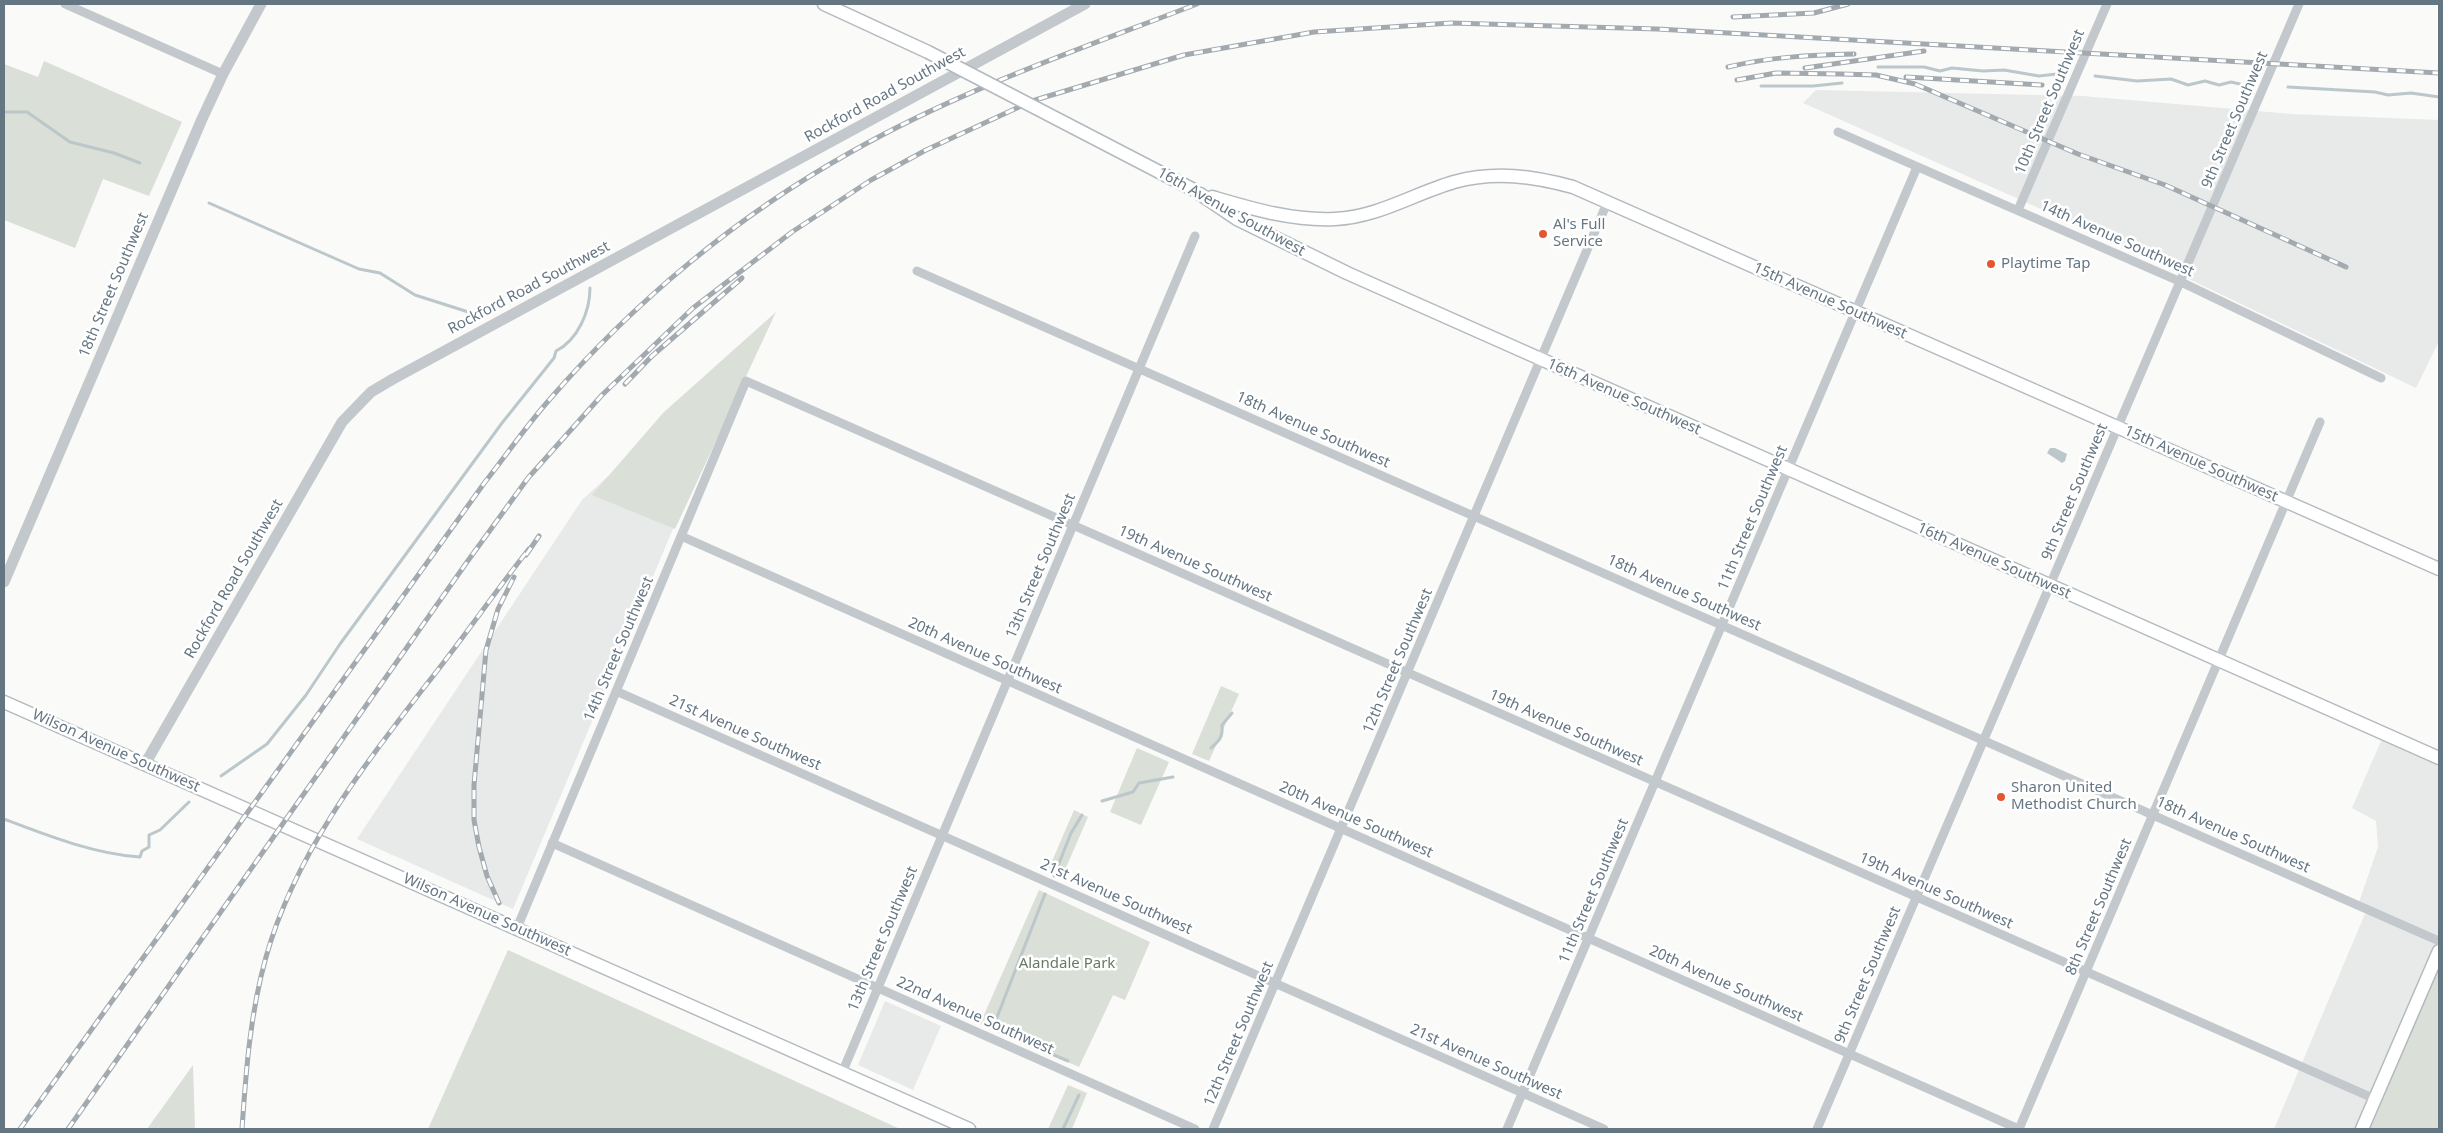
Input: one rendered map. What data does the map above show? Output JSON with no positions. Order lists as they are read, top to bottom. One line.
{"streets":{"main road":["16th Avenue Southwest","15th Avenue Southwest","Wilson Avenue Southwest"],"street":["Rockford Road Southwest","10th Street Southwest","9th Street Southwest","14th Avenue Southwest","18th Street Southwest","18th Avenue Southwest","11th Street Southwest","19th Avenue Southwest","13th Street Southwest","14th Street Southwest","20th Avenue Southwest","12th Street Southwest","21st Avenue Southwest","8th Street Southwest","22nd Avenue Southwest"]},"crossings":[["Rockford Road Southwest","Wilson Avenue Southwest"],["10th Street Southwest","14th Avenue Southwest"],["9th Street Southwest","16th Avenue Southwest"],["9th Street Southwest","14th Avenue Southwest"],["9th Street Southwest","15th Avenue Southwest"],["9th Street Southwest","18th Avenue Southwest"],["9th Street Southwest","19th Avenue Southwest"],["9th Street Southwest","20th Avenue Southwest"],["16th Avenue Southwest","15th Avenue Southwest"],["16th Avenue Southwest","11th Street Southwest"],["16th Avenue Southwest","12th Street Southwest"],["16th Avenue Southwest","8th Street Southwest"],["14th Avenue Southwest","11th Street Southwest"],["15th Avenue Southwest","11th Street Southwest"],["15th Avenue Southwest","12th Street Southwest"],["15th Avenue Southwest","8th Street Southwest"],["18th Avenue Southwest","11th Street Southwest"],["18th Avenue Southwest","13th Street Southwest"],["18th Avenue Southwest","12th Street Southwest"],["18th Avenue Southwest","8th Street Southwest"],["11th Street Southwest","19th Avenue Southwest"],["11th Street Southwest","20th Avenue Southwest"],["11th Street Southwest","21st Avenue Southwest"],["19th Avenue Southwest","13th Street Southwest"],["19th Avenue Southwest","14th Street Southwest"],["19th Avenue Southwest","12th Street Southwest"],["19th Avenue Southwest","8th Street Southwest"],["13th Street Southwest","20th Avenue Southwest"],["13th Street Southwest","21st Avenue Southwest"],["13th Street Southwest","Wilson Avenue Southwest"],["13th Street Southwest","22nd Avenue Southwest"],["14th Street Southwest","20th Avenue Southwest"],["14th Street Southwest","21st Avenue Southwest"],["14th Street Southwest","Wilson Avenue Southwest"],["14th Street Southwest","22nd Avenue Southwest"],["20th Avenue Southwest","12th Street Southwest"],["20th Avenue Southwest","8th Street Southwest"],["12th Street Southwest","21st Avenue Southwest"]],"parks":["Alandale Park"],"places":["Al's Full Service","Playtime Tap","Sharon United Methodist Church"]}
